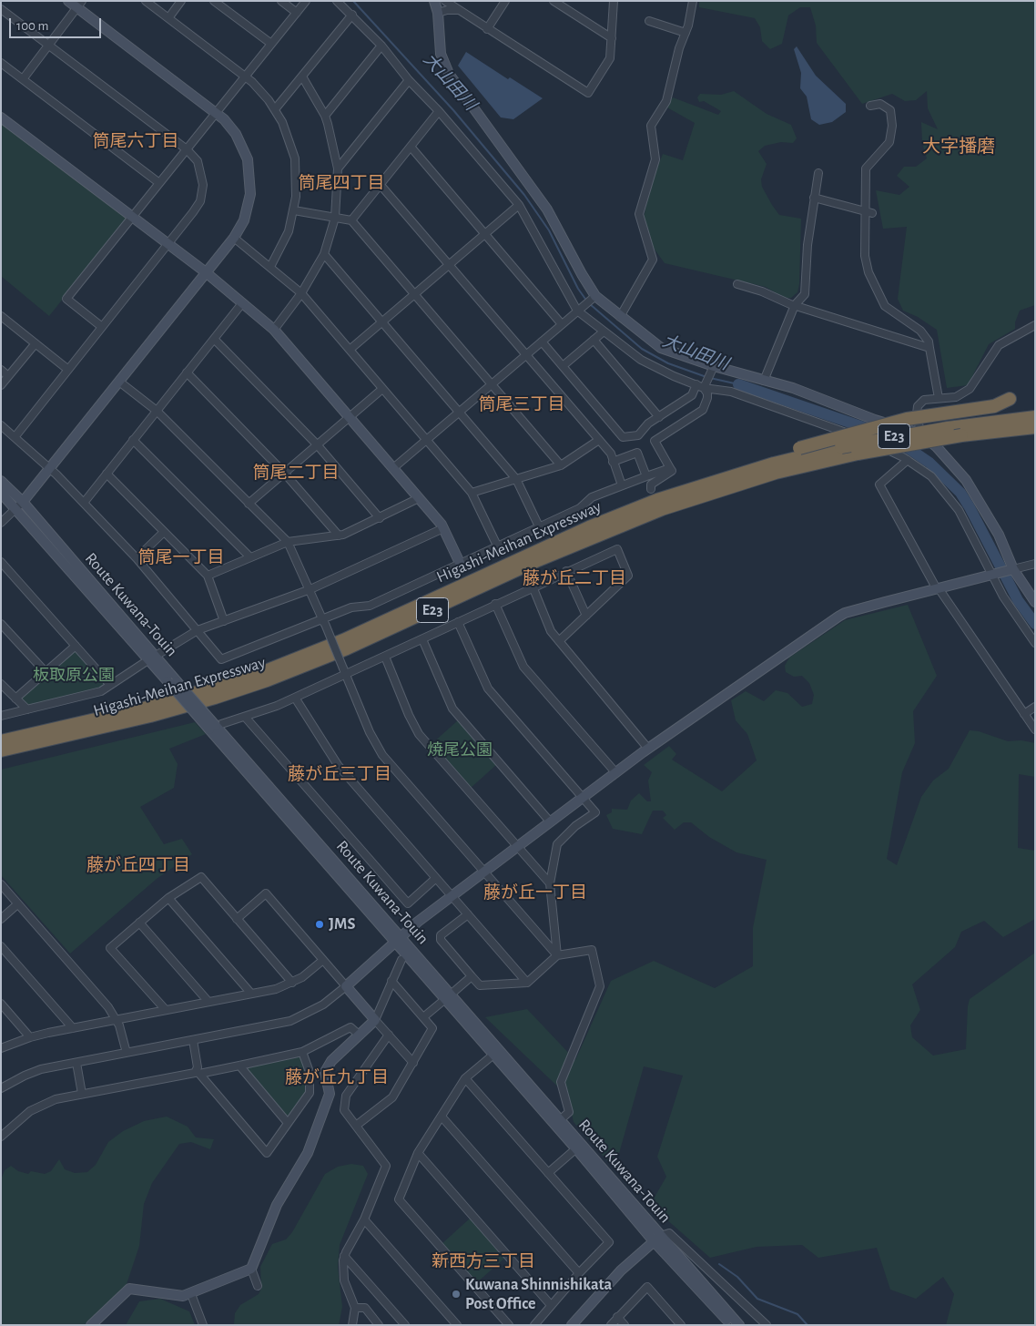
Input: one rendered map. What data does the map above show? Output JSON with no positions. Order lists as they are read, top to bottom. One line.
{"streets":{"highway":["E23","Higashi-Meihan Expressway"],"street":["Route Kuwana-Touin"]},"districts":["筒尾六丁目","大字播磨","筒尾四丁目","筒尾三丁目","筒尾二丁目","筒尾一丁目","藤が丘二丁目","藤が丘三丁目","藤が丘四丁目","藤が丘一丁目","藤が丘九丁目","新西方三丁目"],"water":["大山田川"],"parks":["板取原公園","焼尾公園"],"places":["JMS","Kuwana Shinnishikata Post Office"],"scale_bar":"100 m"}
